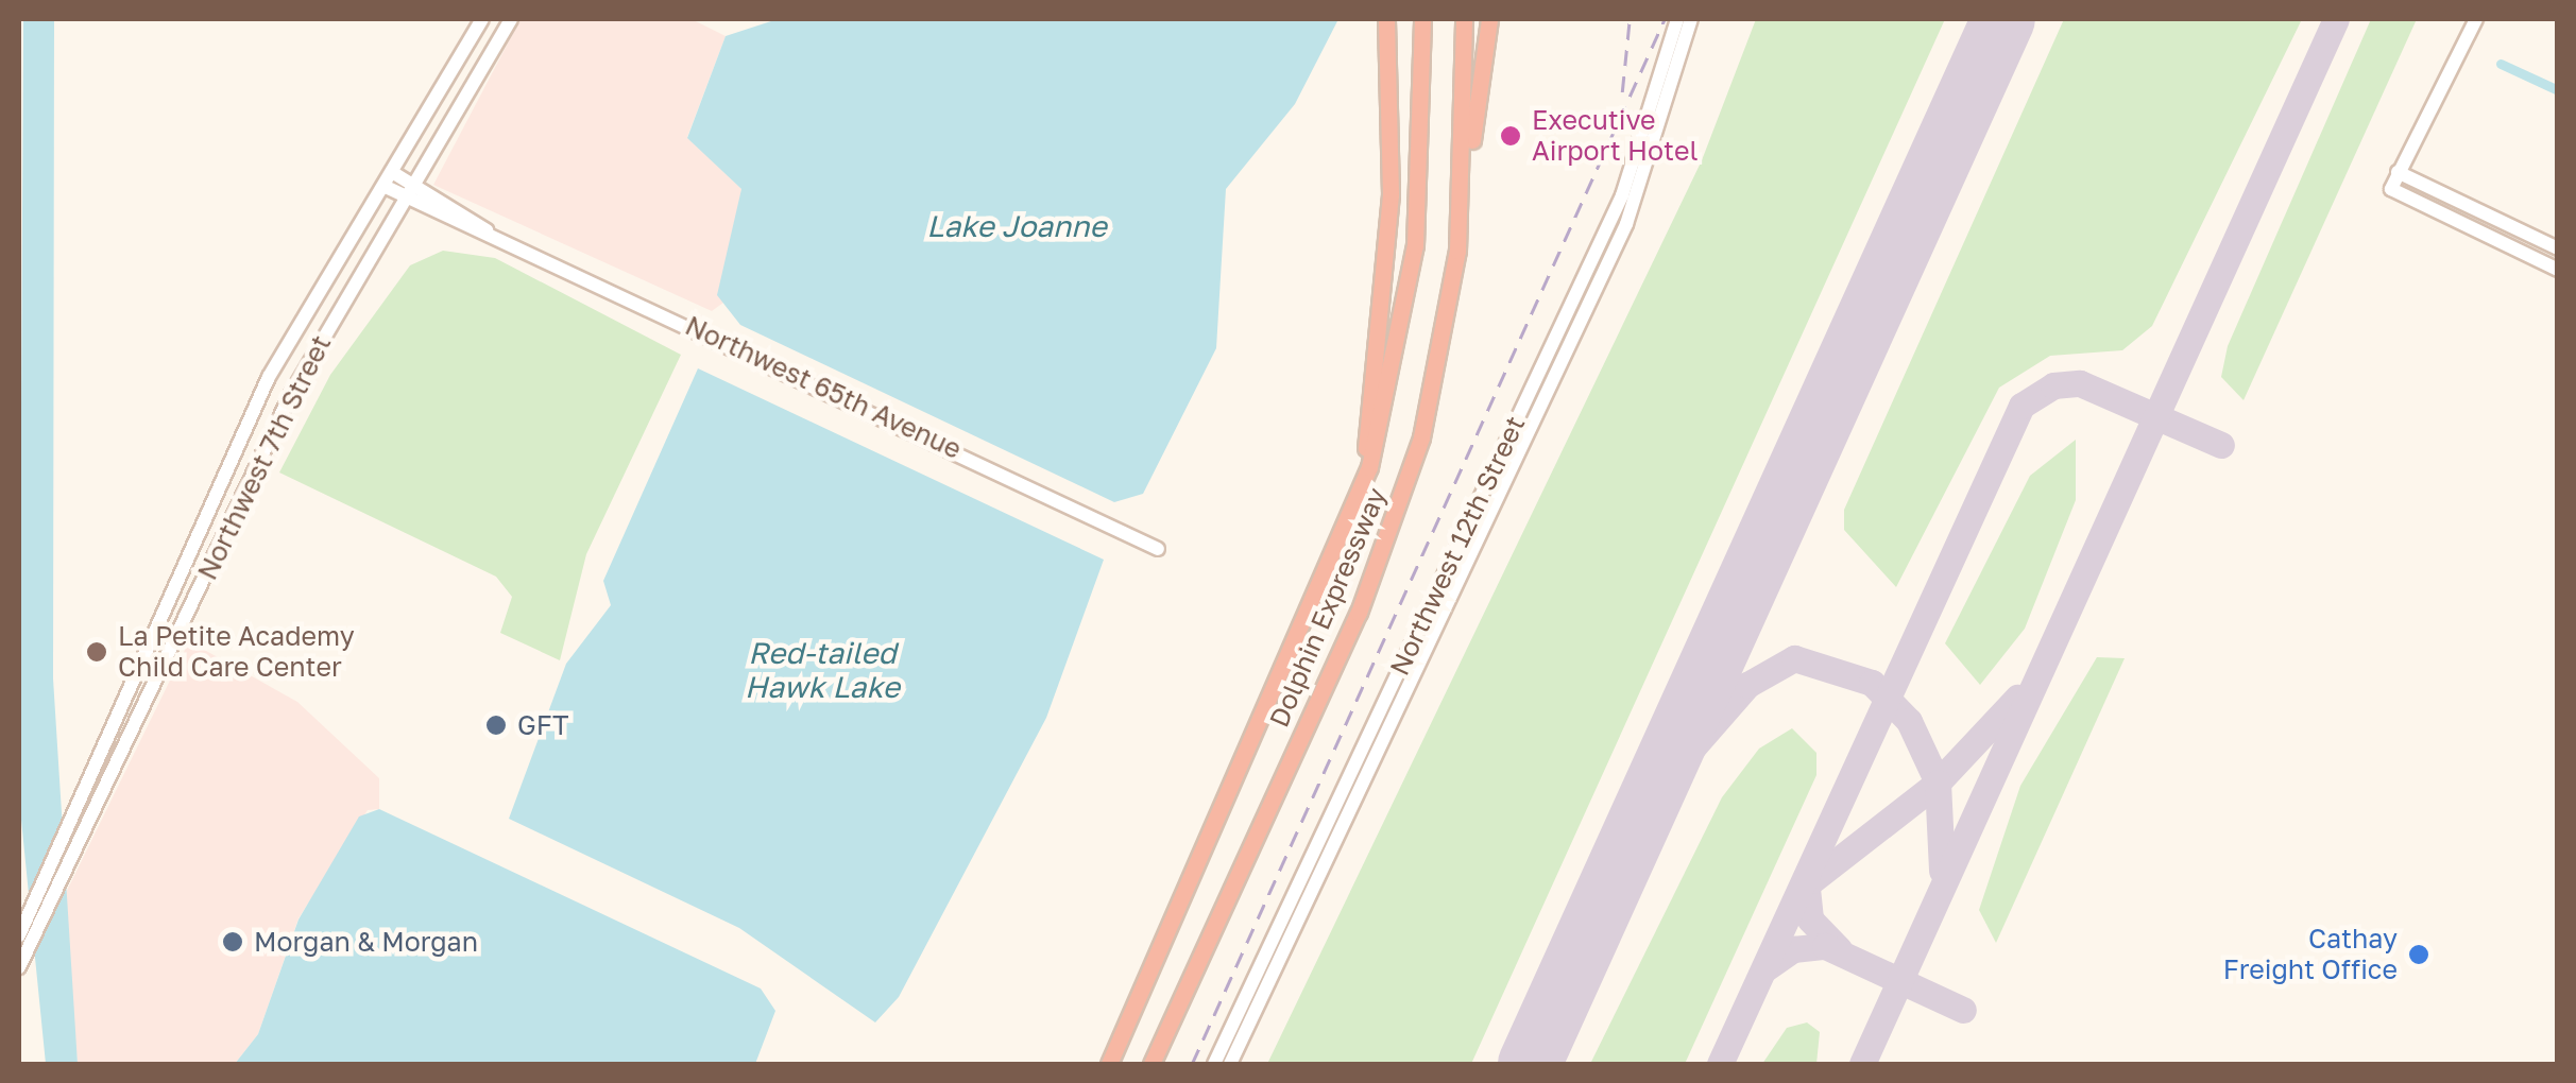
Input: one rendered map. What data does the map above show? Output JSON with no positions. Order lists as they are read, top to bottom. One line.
{"streets":{"highway":["Dolphin Expressway"],"main road":["Northwest 65th Avenue","Northwest 7th Street","Northwest 12th Street"]},"crossings":[["Northwest 65th Avenue","Northwest 7th Street"]],"water":["Lake Joanne","Red-tailed Hawk Lake"],"places":["Executive Airport Hotel","La Petite Academy Child Care Center","GFT","Morgan & Morgan","Cathay Freight Office"]}
